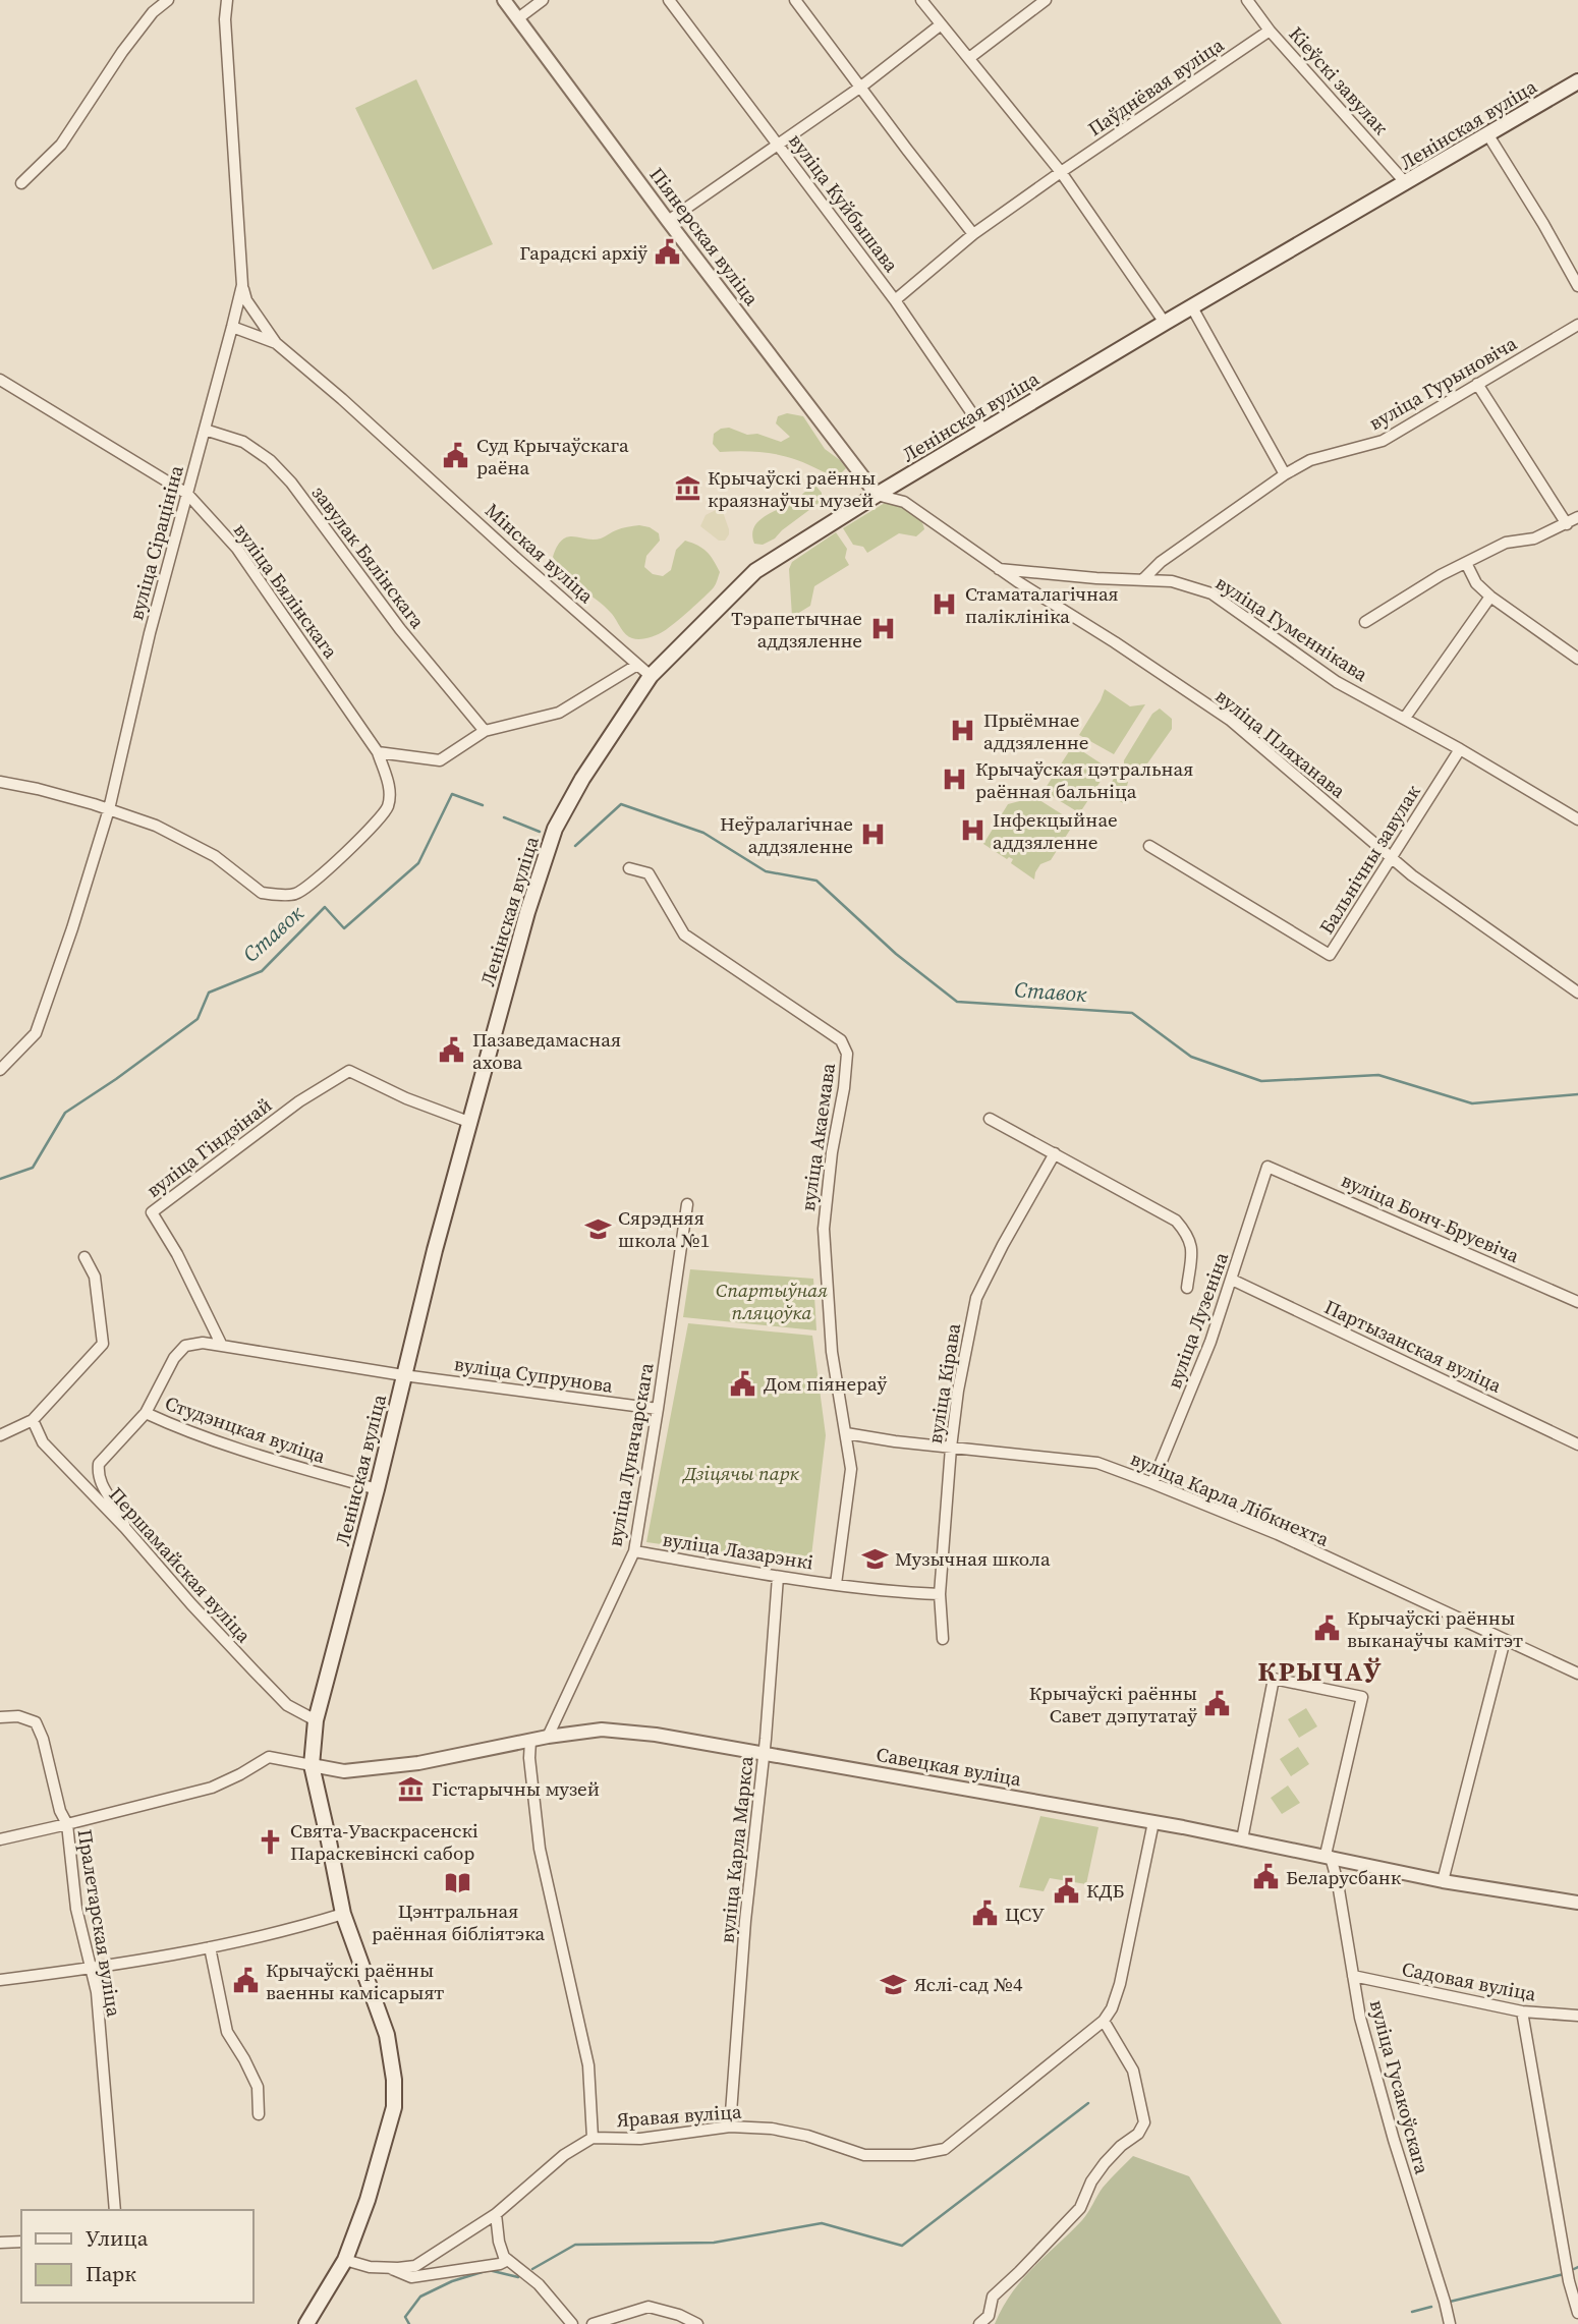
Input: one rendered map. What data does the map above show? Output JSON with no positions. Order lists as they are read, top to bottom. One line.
{"streets":{"main road":["Ленінская вуліца"],"street":["Кіеўскі завулак","Паўднёвая вуліца","вуліца Куйбышава","Піянерская вуліца","вуліца Гурыновіча","вуліца Сірацініна","Мінская вуліца","завулак Бялінскага","вуліца Бялінскага","вуліца Гуменнікава","вуліца Пляханава","Бальнічны завулак","вуліца Акаемава","вуліца Гіндзінай","вуліца Бонч-Бруевіча","вуліца Лузеніна","Партызанская вуліца","вуліца Супрунова","вуліца Кірава","Студэнцкая вуліца","вуліца Луначарскага","вуліца Карла Лібкнехта","вуліца Лазарэнкі","Першамайская вуліца","Савецкая вуліца","вуліца Карла Маркса","Пралетарская вуліца","Садовая вуліца","вуліца Гусакоўскага","Яравая вуліца"]},"crossings":[["Кіеўскі завулак","Паўднёвая вуліца"],["Кіеўскі завулак","Ленінская вуліца"],["Паўднёвая вуліца","вуліца Куйбышава"],["Ленінская вуліца","вуліца Куйбышава"],["Ленінская вуліца","Піянерская вуліца"],["Ленінская вуліца","Мінская вуліца"],["Ленінская вуліца","вуліца Пляханава"],["Ленінская вуліца","вуліца Гіндзінай"],["Ленінская вуліца","вуліца Супрунова"],["Ленінская вуліца","Студэнцкая вуліца"],["Ленінская вуліца","Першамайская вуліца"],["Ленінская вуліца","Савецкая вуліца"],["Ленінская вуліца","Яравая вуліца"],["Піянерская вуліца","вуліца Пляханава"],["вуліца Гурыновіча","вуліца Гуменнікава"],["вуліца Сірацініна","Мінская вуліца"],["вуліца Сірацініна","завулак Бялінскага"],["вуліца Сірацініна","вуліца Бялінскага"],["вуліца Гуменнікава","вуліца Пляханава"],["вуліца Гуменнікава","Бальнічны завулак"],["вуліца Пляханава","Бальнічны завулак"],["вуліца Акаемава","вуліца Карла Лібкнехта"],["вуліца Акаемава","вуліца Лазарэнкі"],["вуліца Гіндзінай","вуліца Супрунова"],["вуліца Бонч-Бруевіча","вуліца Лузеніна"],["вуліца Лузеніна","Партызанская вуліца"],["вуліца Лузеніна","вуліца Карла Лібкнехта"],["вуліца Супрунова","вуліца Луначарскага"],["вуліца Кірава","вуліца Карла Лібкнехта"],["вуліца Кірава","вуліца Лазарэнкі"],["вуліца Луначарскага","вуліца Лазарэнкі"],["вуліца Луначарскага","Савецкая вуліца"],["вуліца Лазарэнкі","вуліца Карла Маркса"],["Савецкая вуліца","вуліца Карла Маркса"],["Савецкая вуліца","вуліца Гусакоўскага"],["Савецкая вуліца","Яравая вуліца"],["вуліца Карла Маркса","Яравая вуліца"],["Садовая вуліца","вуліца Гусакоўскага"]],"districts":["КРЫЧАЎ"],"water":["Ставок"],"parks":["Спартыўная пляцоўка","Дзіцячы парк"],"places":{"public building":["Гарадскі архіў","Суд Крычаўскага раёна","Пазаведамасная ахова","Дом піянераў","Крычаўскі раённы выканаўчы камітэт","Крычаўскі раённы Савет дэпутатаў","Беларусбанк","КДБ","ЦСУ","Крычаўскі раённы ваенны камісарыят"],"museum":["Крычаўскі раённы краязнаўчы музей","Гістарычны музей"],"hospital":["Стаматалагічная паліклініка","Тэрапетычнае аддзяленне","Прыёмнае аддзяленне","Крычаўская цэтральная раённая бальніца","Інфекцыйнае аддзяленне","Неўралагічнае аддзяленне"],"school or university":["Сярэдняя школа №1","Музычная школа","Яслі-сад №4"],"church":["Свята-Уваскрасенскі Параскевінскі сабор"],"library":["Цэнтральная раённая бібліятэка"]},"legend":["Улица","Парк"]}
